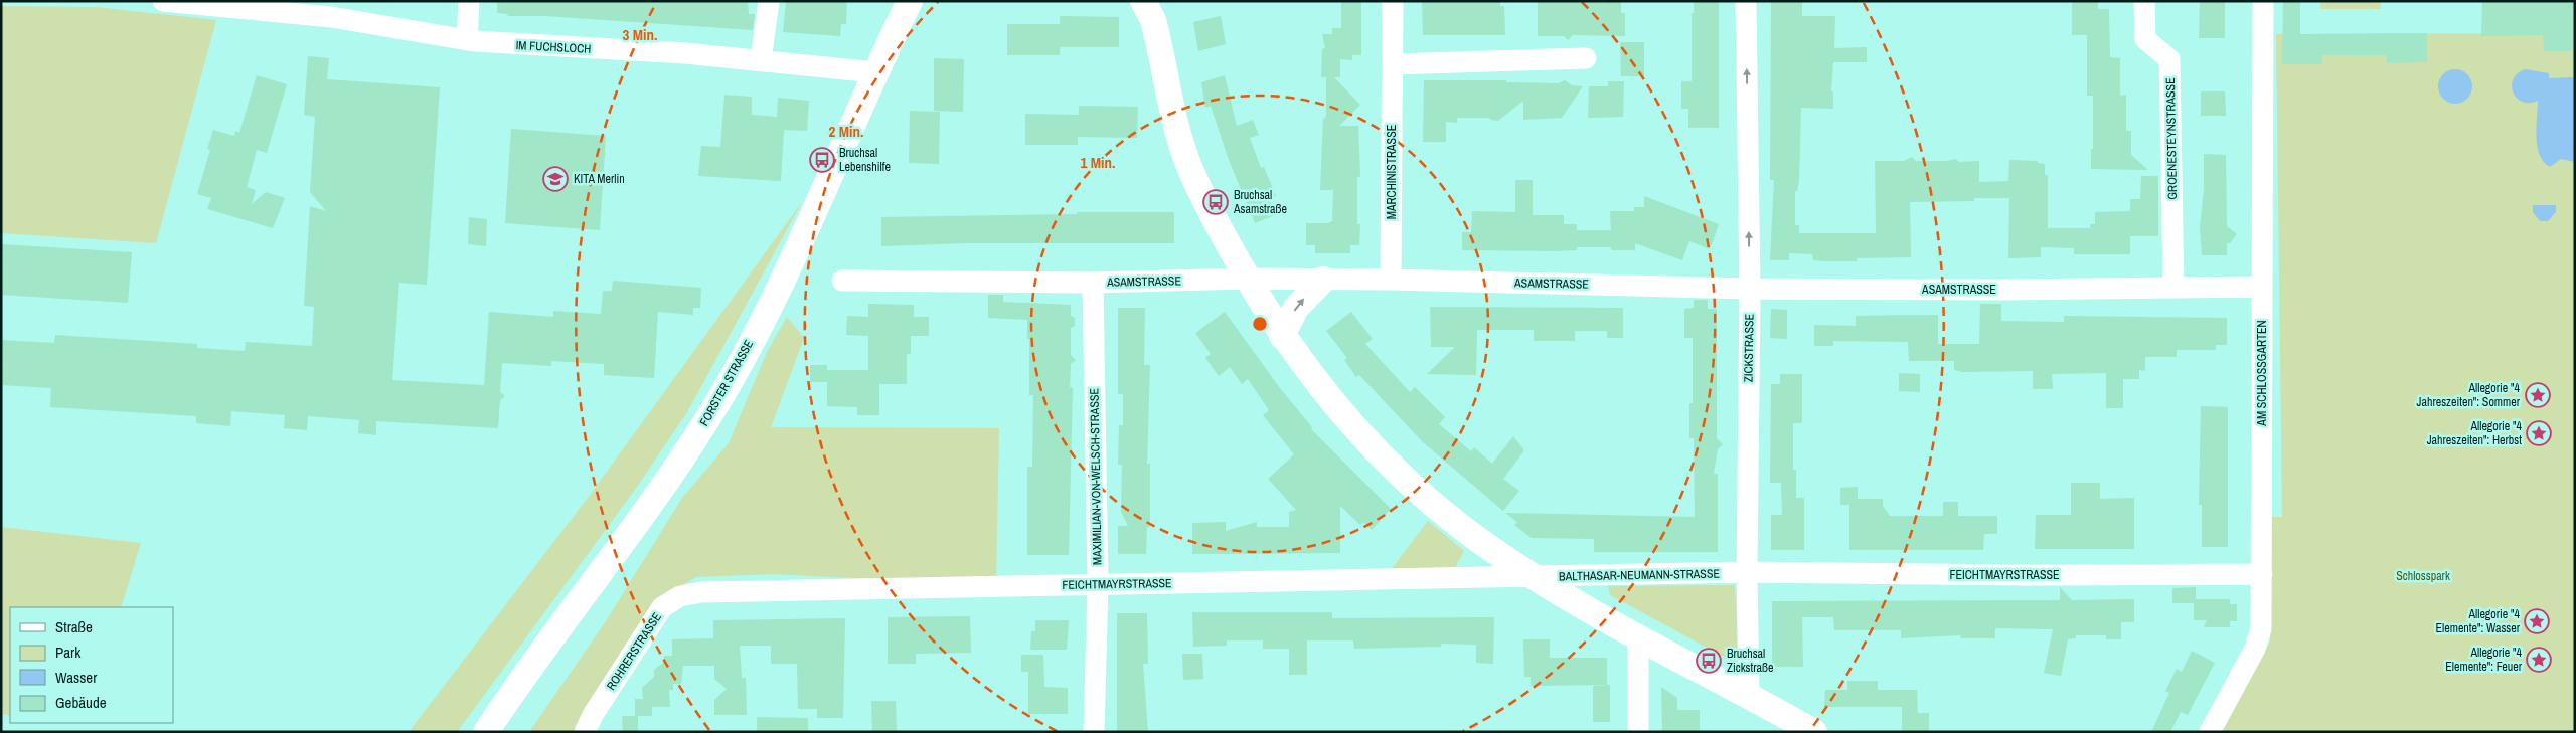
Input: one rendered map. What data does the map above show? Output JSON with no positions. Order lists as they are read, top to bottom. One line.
{"streets":{"street":["IM FUCHSLOCH","GROENESTEYNSTRASSE","MARCHINISTRASSE","ASAMSTRASSE","ZICKSTRASSE","AM SCHLOSSGARTEN","FORSTER STRASSE","MAXIMILIAN-VON-WELSCH-STRASSE","BALTHASAR-NEUMANN-STRASSE","FEICHTMAYRSTRASSE","ROHRERSTRASSE"]},"crossings":[["IM FUCHSLOCH","FORSTER STRASSE"],["GROENESTEYNSTRASSE","ASAMSTRASSE"],["MARCHINISTRASSE","ASAMSTRASSE"],["ASAMSTRASSE","ZICKSTRASSE"],["ASAMSTRASSE","AM SCHLOSSGARTEN"],["ASAMSTRASSE","MAXIMILIAN-VON-WELSCH-STRASSE"],["ASAMSTRASSE","BALTHASAR-NEUMANN-STRASSE"],["ZICKSTRASSE","BALTHASAR-NEUMANN-STRASSE"],["ZICKSTRASSE","FEICHTMAYRSTRASSE"],["AM SCHLOSSGARTEN","FEICHTMAYRSTRASSE"],["MAXIMILIAN-VON-WELSCH-STRASSE","FEICHTMAYRSTRASSE"],["BALTHASAR-NEUMANN-STRASSE","FEICHTMAYRSTRASSE"],["FEICHTMAYRSTRASSE","ROHRERSTRASSE"]],"one_way":["ZICKSTRASSE"],"parks":["Schlosspark"],"places":{"bus stop":["Bruchsal Lebenshilfe","Bruchsal Asamstraße","Bruchsal Zickstraße"],"school or university":["KITA Merlin"],"place":["Allegorie \"4 Jahreszeiten\": Sommer","Allegorie \"4 Jahreszeiten\": Herbst","Allegorie \"4 Elemente\": Wasser","Allegorie \"4 Elemente\": Feuer"]},"legend":["Straße","Park","Wasser","Gebäude"],"rings":["3 Min.","2 Min.","1 Min."]}
